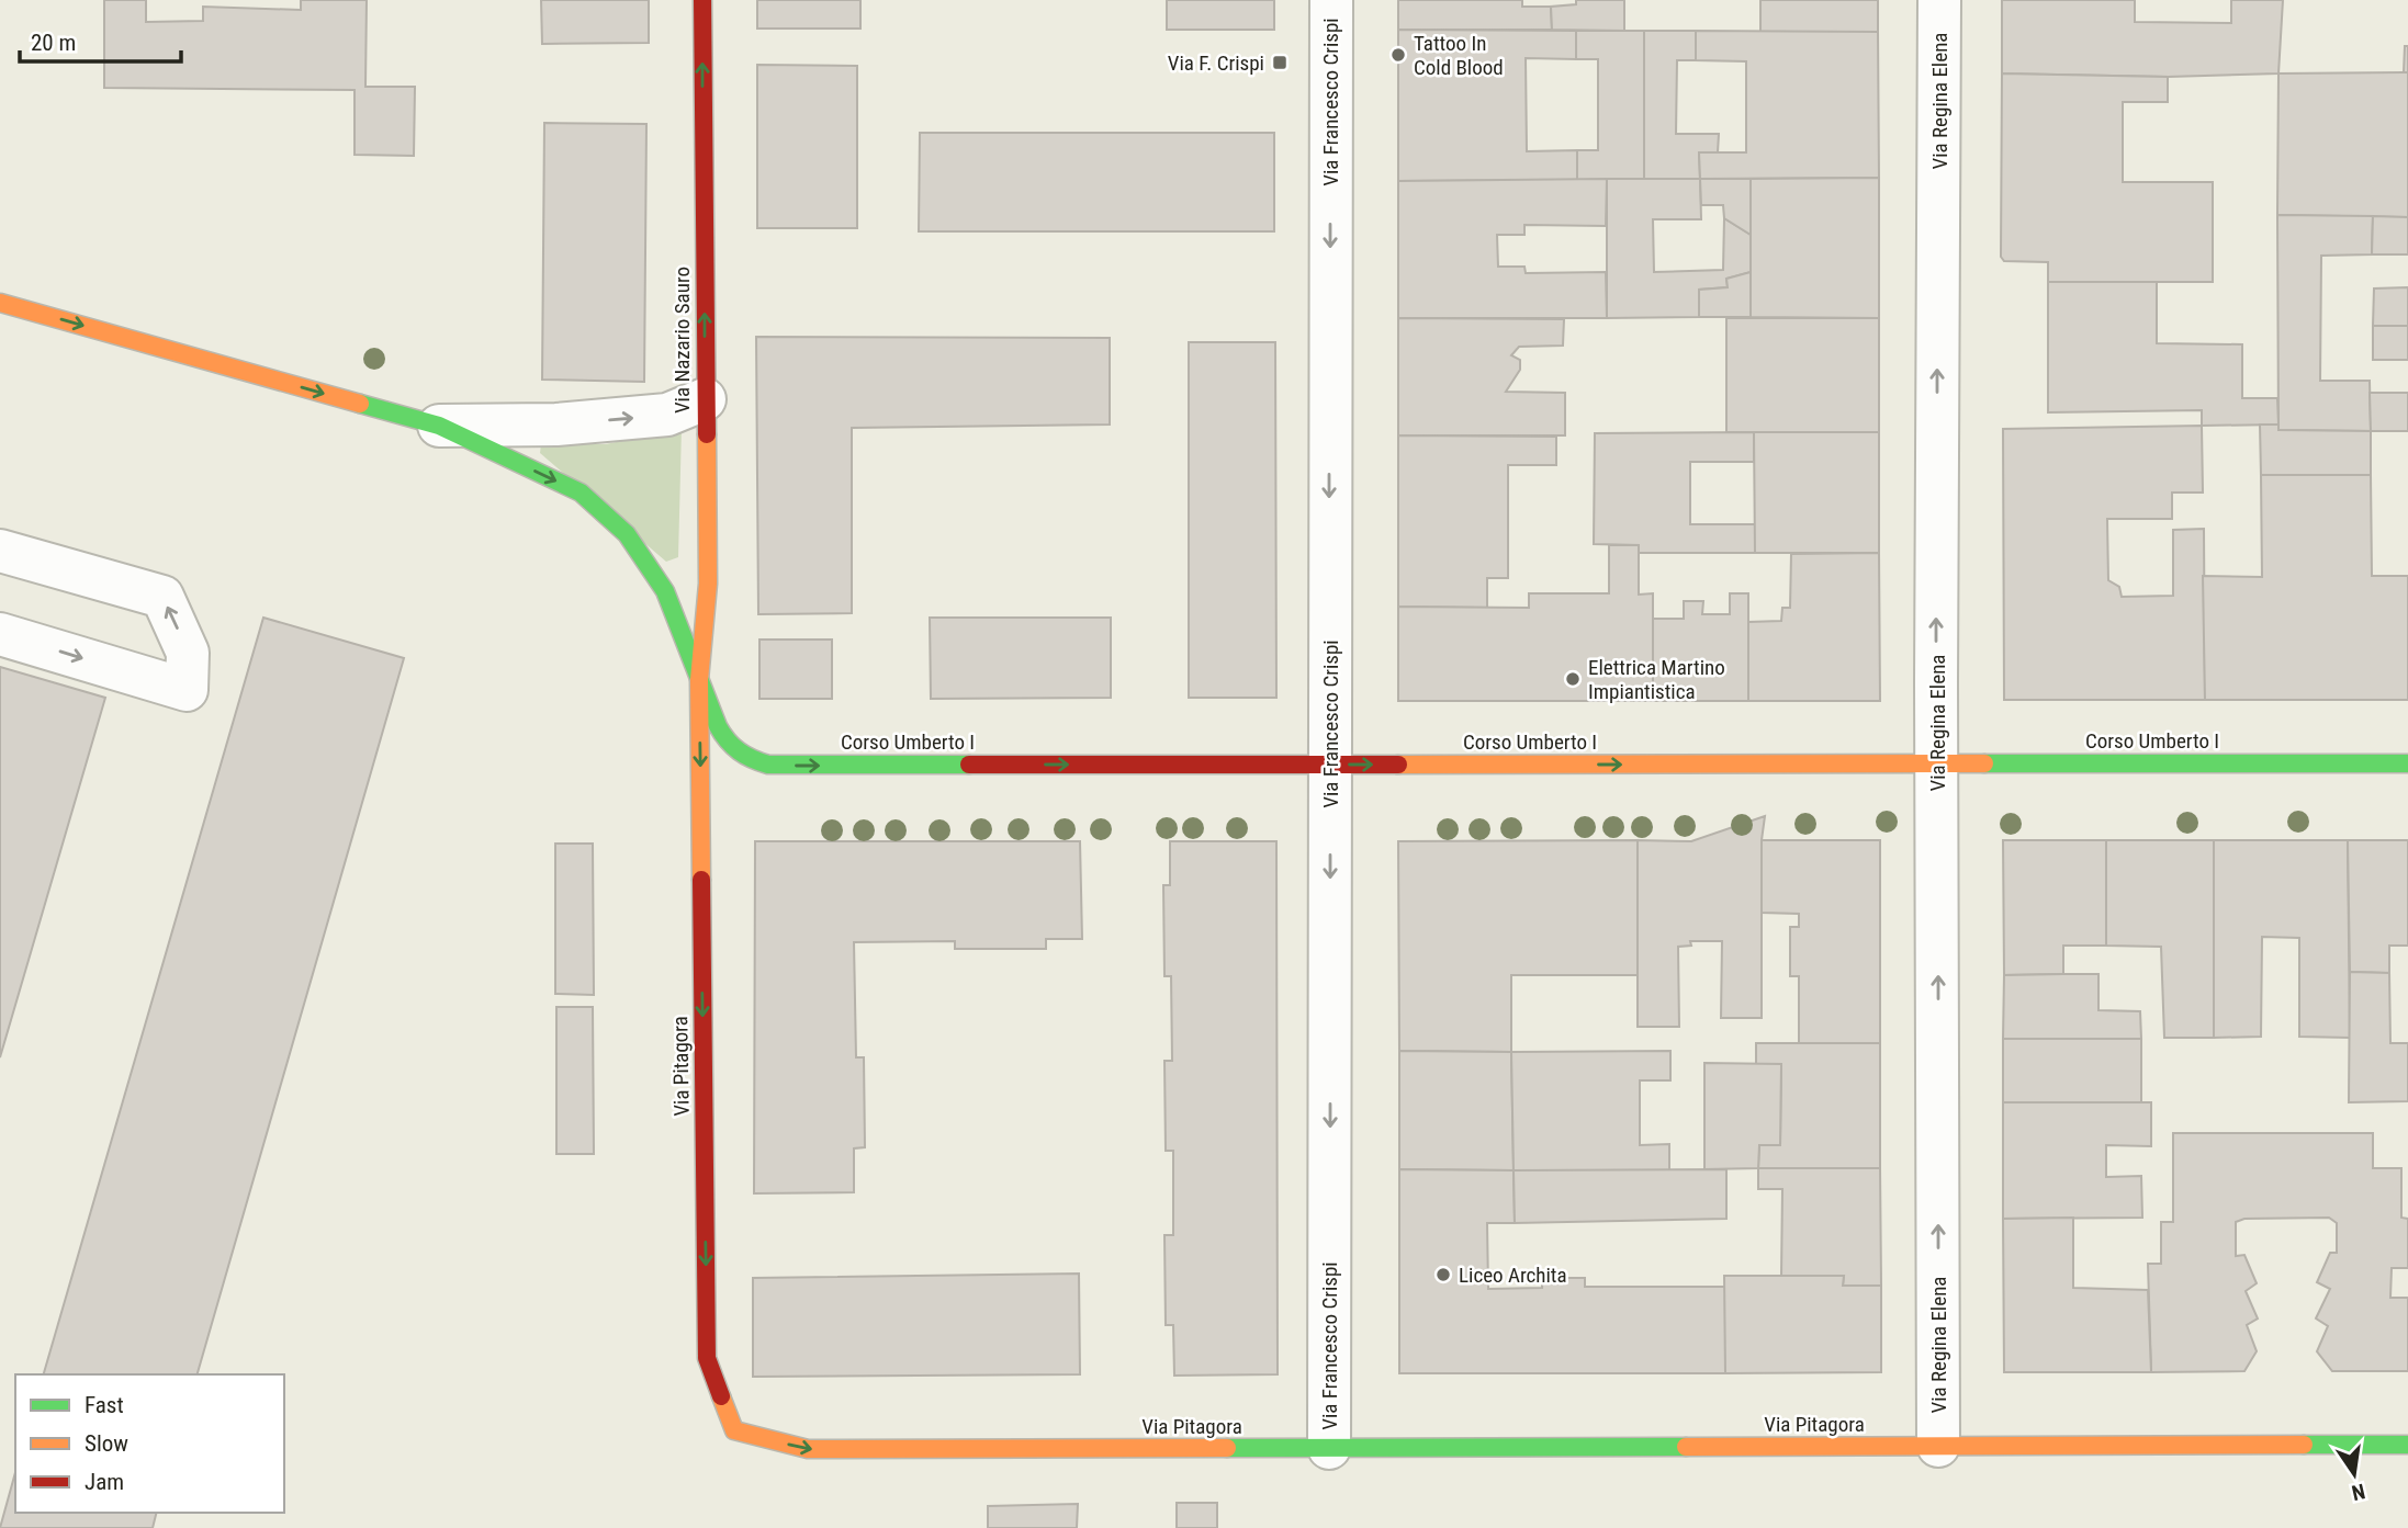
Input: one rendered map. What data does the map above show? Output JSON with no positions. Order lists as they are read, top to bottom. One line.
{"streets":{"street":["Via Regina Elena","Via Francesco Crispi","Via Nazario Sauro","Corso Umberto I","Via Pitagora"]},"crossings":[["Via Regina Elena","Corso Umberto I"],["Via Regina Elena","Via Pitagora"],["Via Francesco Crispi","Corso Umberto I"],["Via Francesco Crispi","Via Pitagora"],["Via Nazario Sauro","Corso Umberto I"],["Via Nazario Sauro","Via Pitagora"],["Corso Umberto I","Via Pitagora"]],"one_way":["Via Regina Elena","Via Francesco Crispi","Via Nazario Sauro","Corso Umberto I"],"places":{"other":["Tattoo In Cold Blood","Elettrica Martino Impiantistica","Liceo Archita"],"transit":["Via F. Crispi"]},"legend":["Fast","Slow","Jam"],"scale_bar":"20 m","north":"bottom"}
